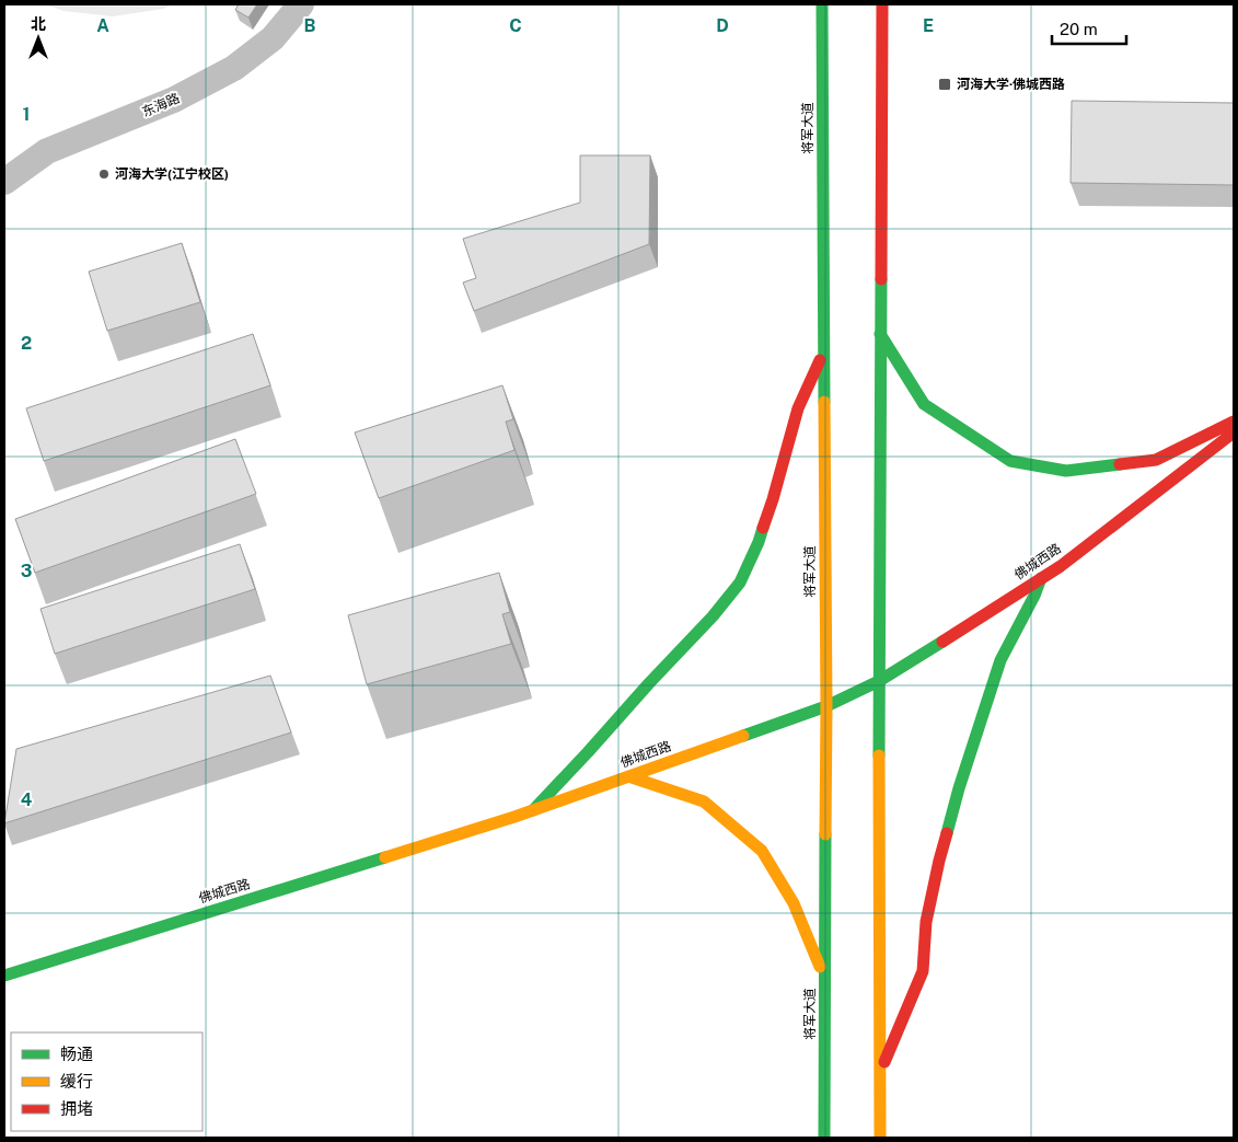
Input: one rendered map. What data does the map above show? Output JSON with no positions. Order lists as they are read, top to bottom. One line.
{"streets":{"main road":["将军大道","佛城西路"],"street":["东海路"]},"crossings":[["将军大道","佛城西路"]],"places":{"transit":["河海大学·佛城西路"],"other":["河海大学(江宁校区)"]},"legend":["畅通","缓行","拥堵"],"scale_bar":"20 m","north":"top","grid":{"columns":["A","B","C","D","E"],"rows":["1","2","3","4"]}}
